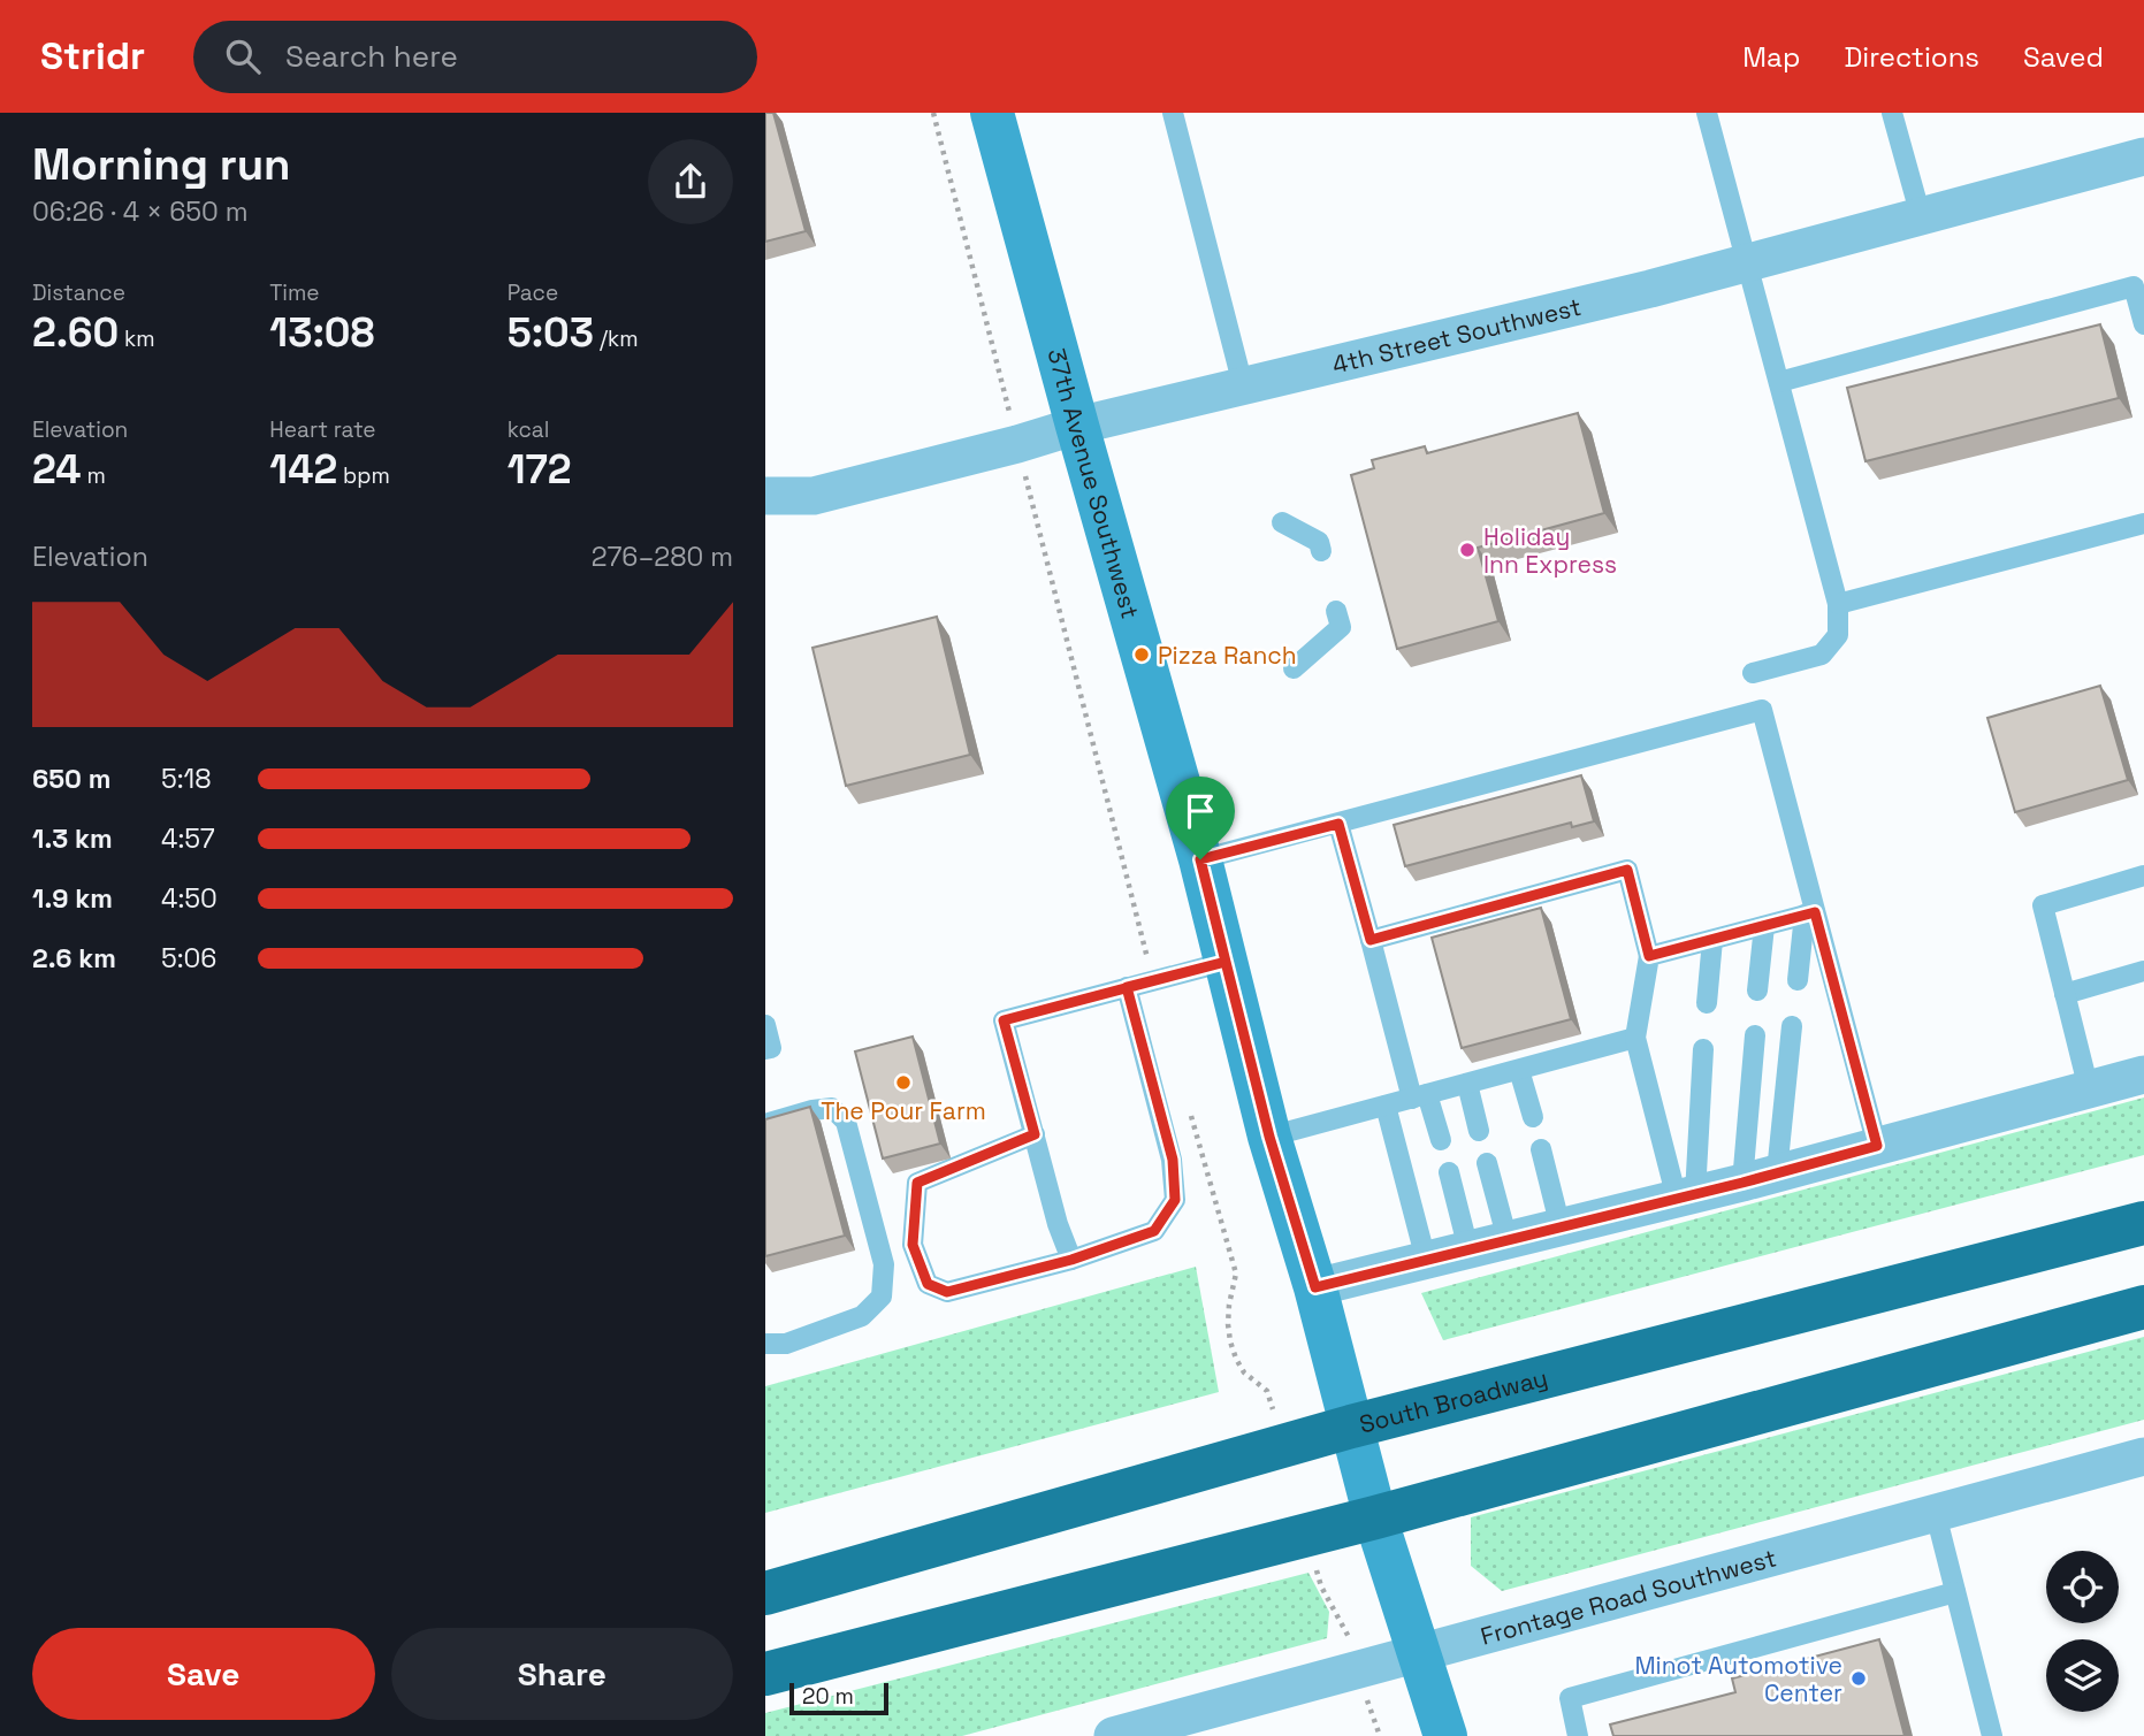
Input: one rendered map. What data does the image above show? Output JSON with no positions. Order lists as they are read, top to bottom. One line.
{"streets":{"highway":["South Broadway"],"main road":["37th Avenue Southwest"],"street":["4th Street Southwest","Frontage Road Southwest"]},"crossings":[["4th Street Southwest","37th Avenue Southwest"],["37th Avenue Southwest","South Broadway"],["37th Avenue Southwest","Frontage Road Southwest"]],"places":["Holiday Inn Express","Pizza Ranch","The Pour Farm","Minot Automotive Center"],"scale_bar":"20 m","page":{"header":"Stridr","search":"Search here","nav":["Map","Directions","Saved"],"heading":["Morning run","06:26 · 4 × 650 m"],"stats":[["Distance","2.60 km"],["Time","13:08"],["Pace","5:03 /km"],["Elevation","24 m"],["Heart rate","142 bpm"],["kcal","172"]],"chart":["Elevation","276–280 m"],"list":[{"name":"650 m","note":"5:18"},{"name":"1.3 km","note":"4:57"},{"name":"1.9 km","note":"4:50"},{"name":"2.6 km","note":"5:06"}],"buttons":["Save","Share"],"scale":"20 m"}}
